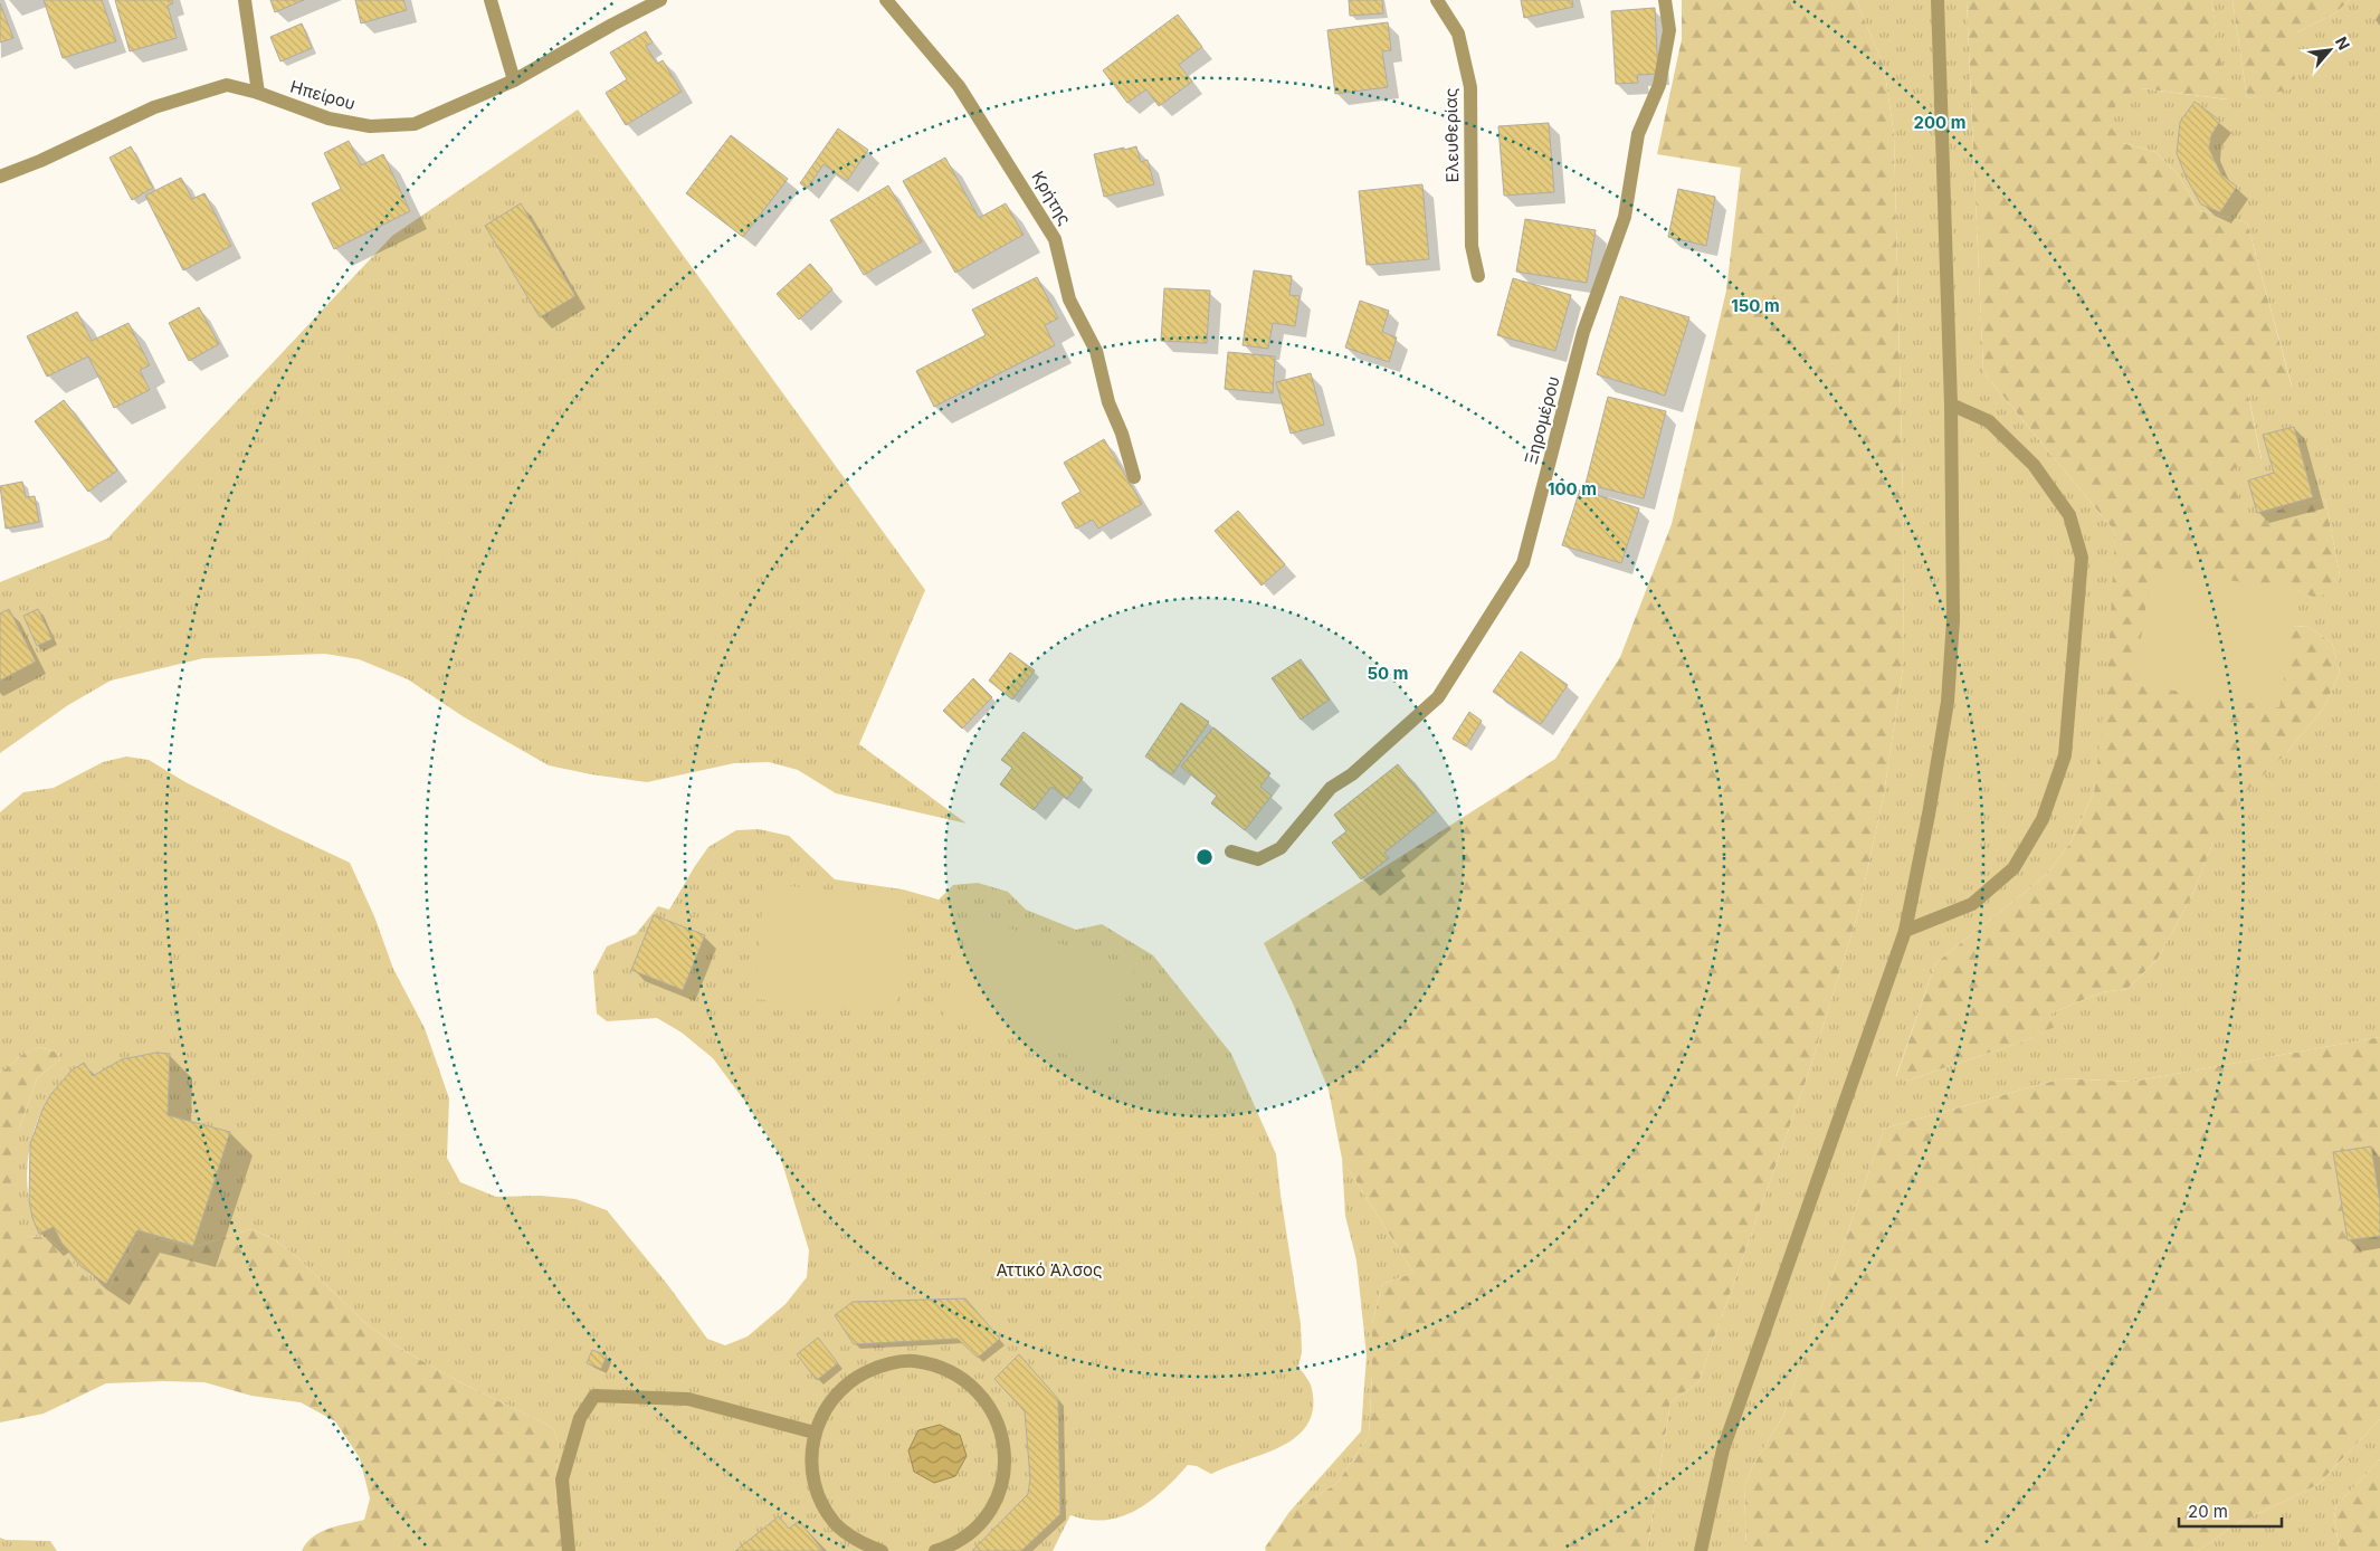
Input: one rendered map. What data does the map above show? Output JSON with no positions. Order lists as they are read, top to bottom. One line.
{"streets":{"street":["Ηπείρου","Ελευθερίας","Κρήτης","Ξηρομέρου"]},"parks":["Αττικό Άλσος"],"scale_bar":"20 m","north":"top right","rings":["200 m","150 m","100 m","50 m"]}
